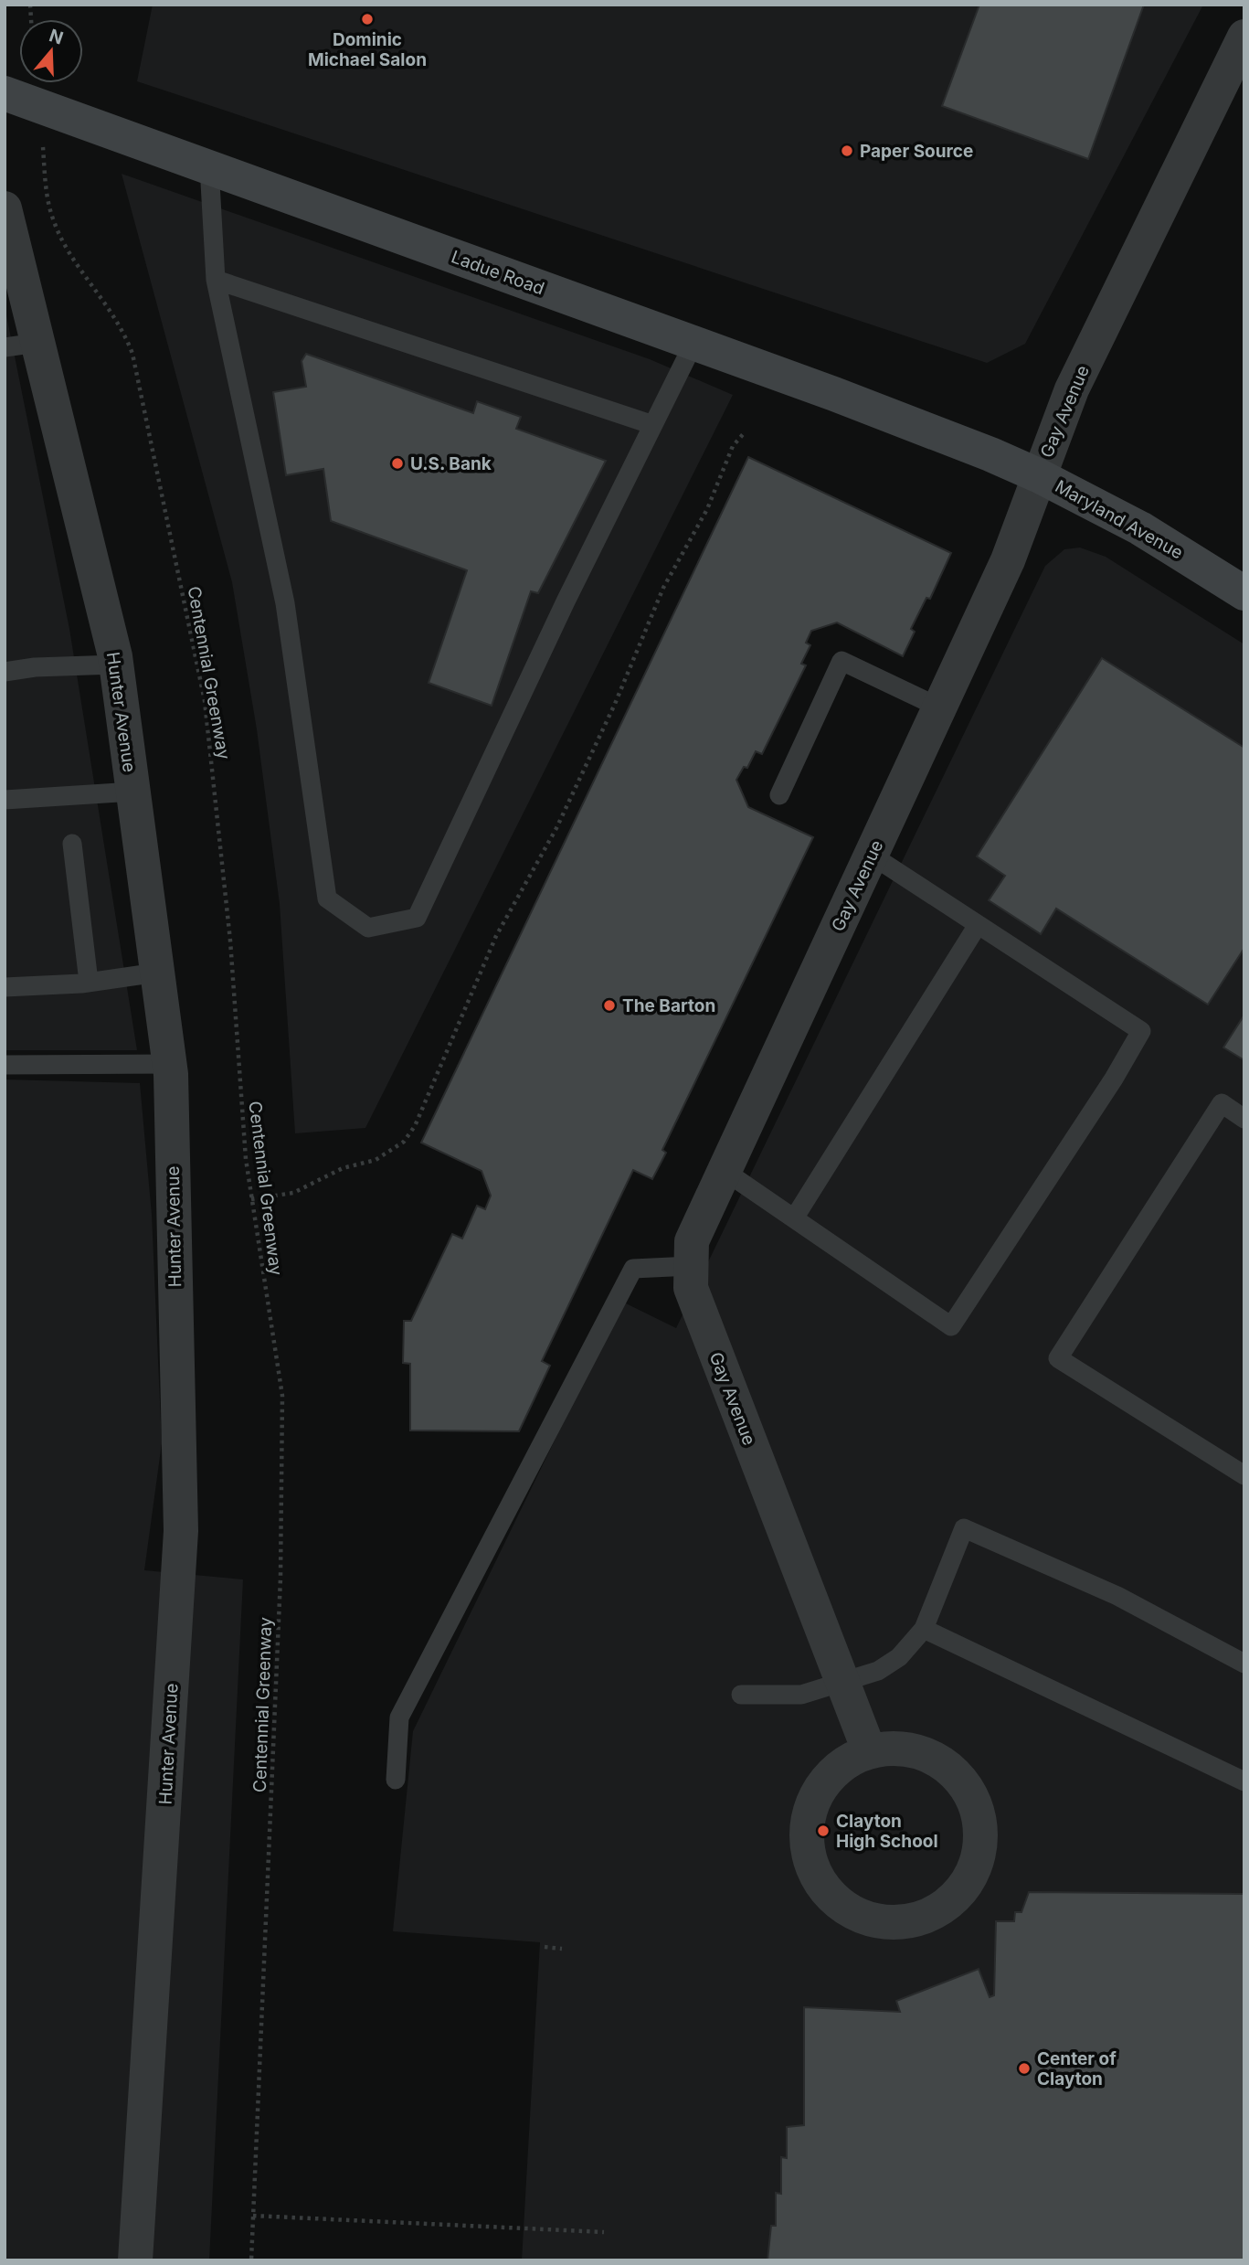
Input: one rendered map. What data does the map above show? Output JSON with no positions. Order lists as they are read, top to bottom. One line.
{"streets":{"main road":["Ladue Road","Maryland Avenue"],"street":["Gay Avenue","Hunter Avenue"],"path":["Centennial Greenway"]},"crossings":[["Ladue Road","Maryland Avenue"],["Gay Avenue","Maryland Avenue"]],"places":["Dominic Michael Salon","Paper Source","U.S. Bank","The Barton","Clayton High School","Center of Clayton"],"north":"top"}
